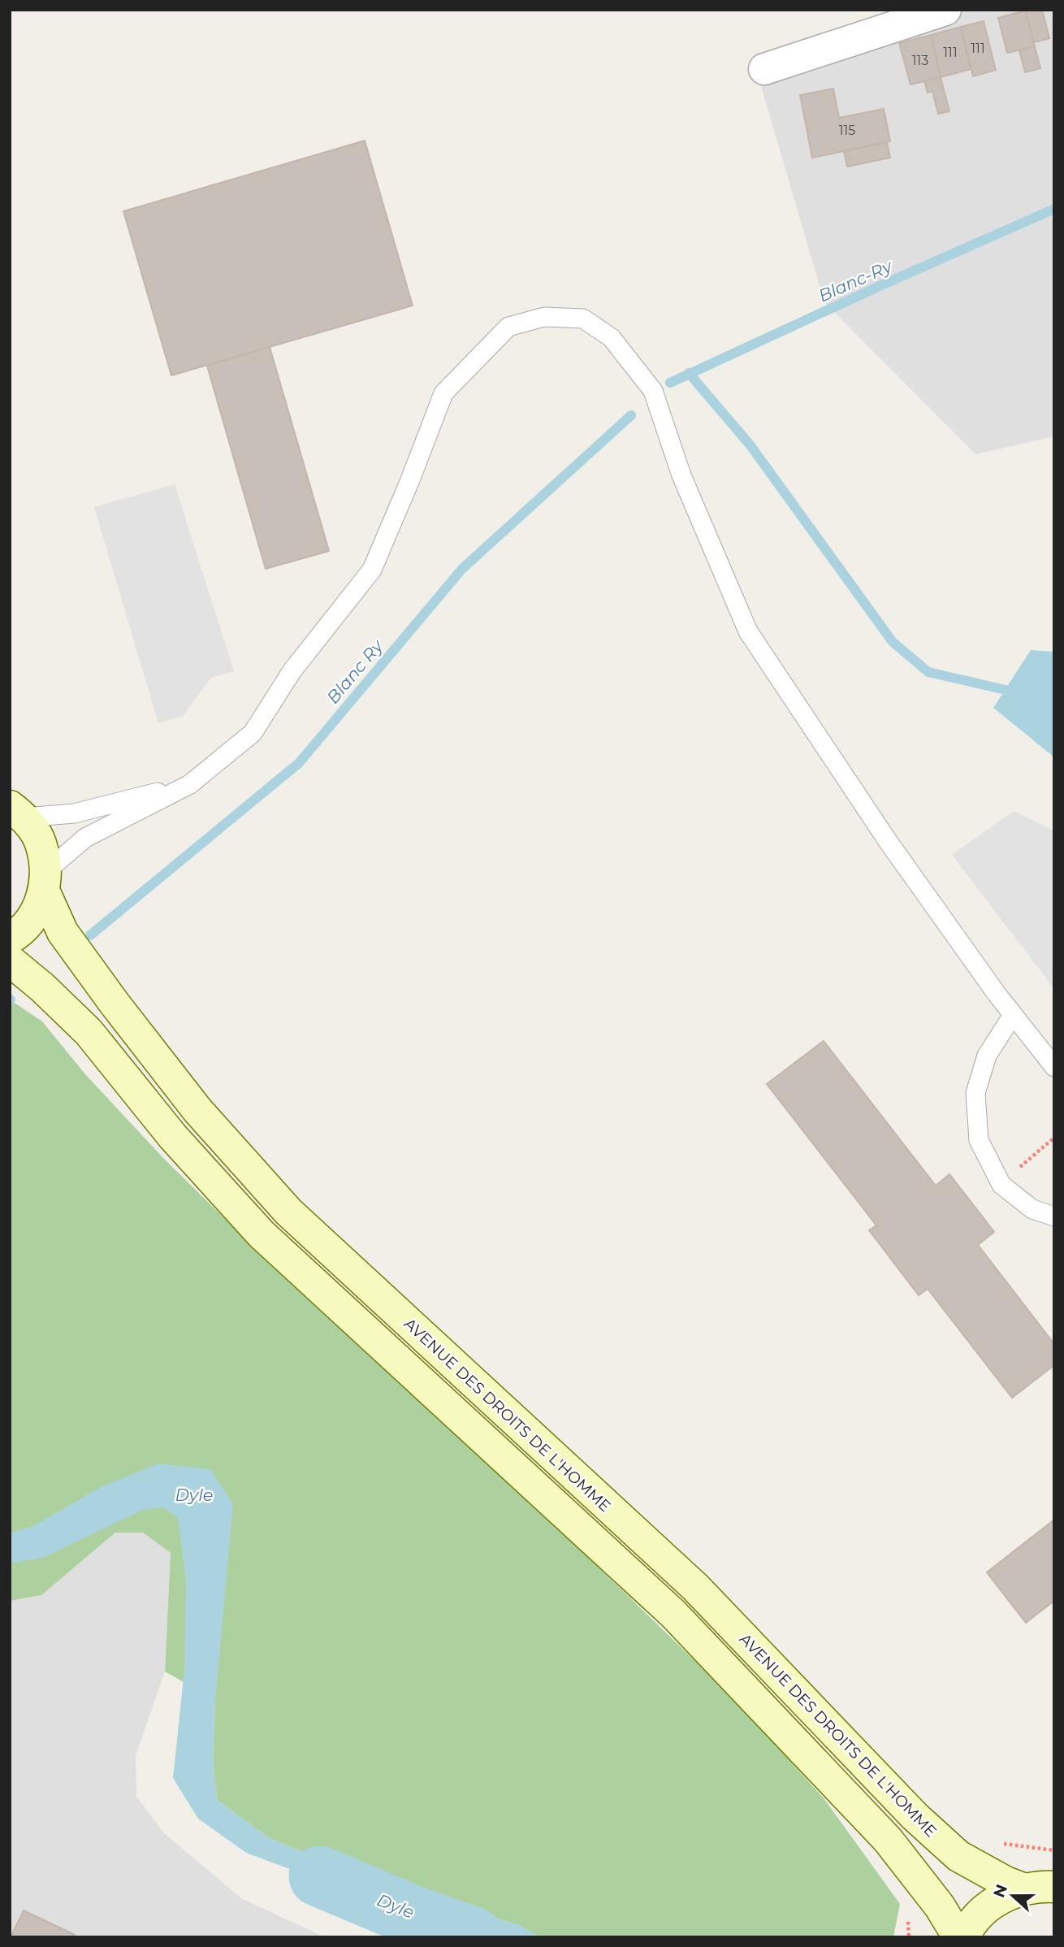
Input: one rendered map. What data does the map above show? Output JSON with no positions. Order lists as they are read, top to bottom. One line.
{"streets":{"main road":["AVENUE DES DROITS DE L'HOMME"]},"water":["Blanc-Ry","Blanc Ry","Dyle"],"house_numbers":["111","111","113","115"],"north":"left"}
